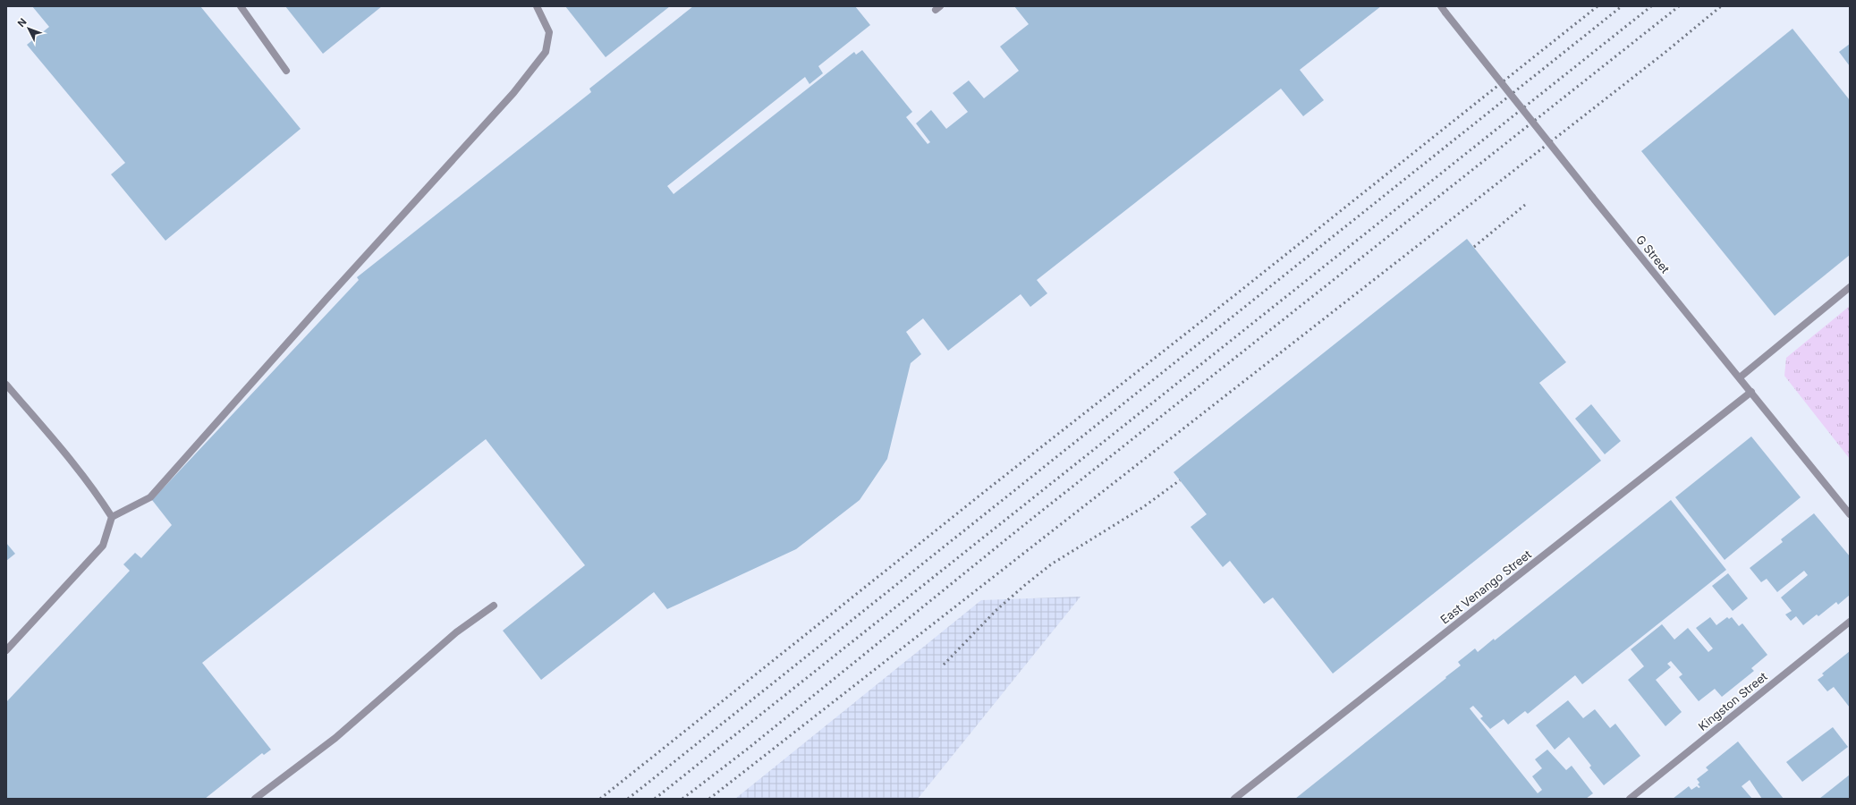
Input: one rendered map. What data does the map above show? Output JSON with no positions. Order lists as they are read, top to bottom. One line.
{"streets":{"street":["G Street","East Venango Street","Kingston Street"]},"crossings":[["G Street","East Venango Street"]],"north":"top left"}
